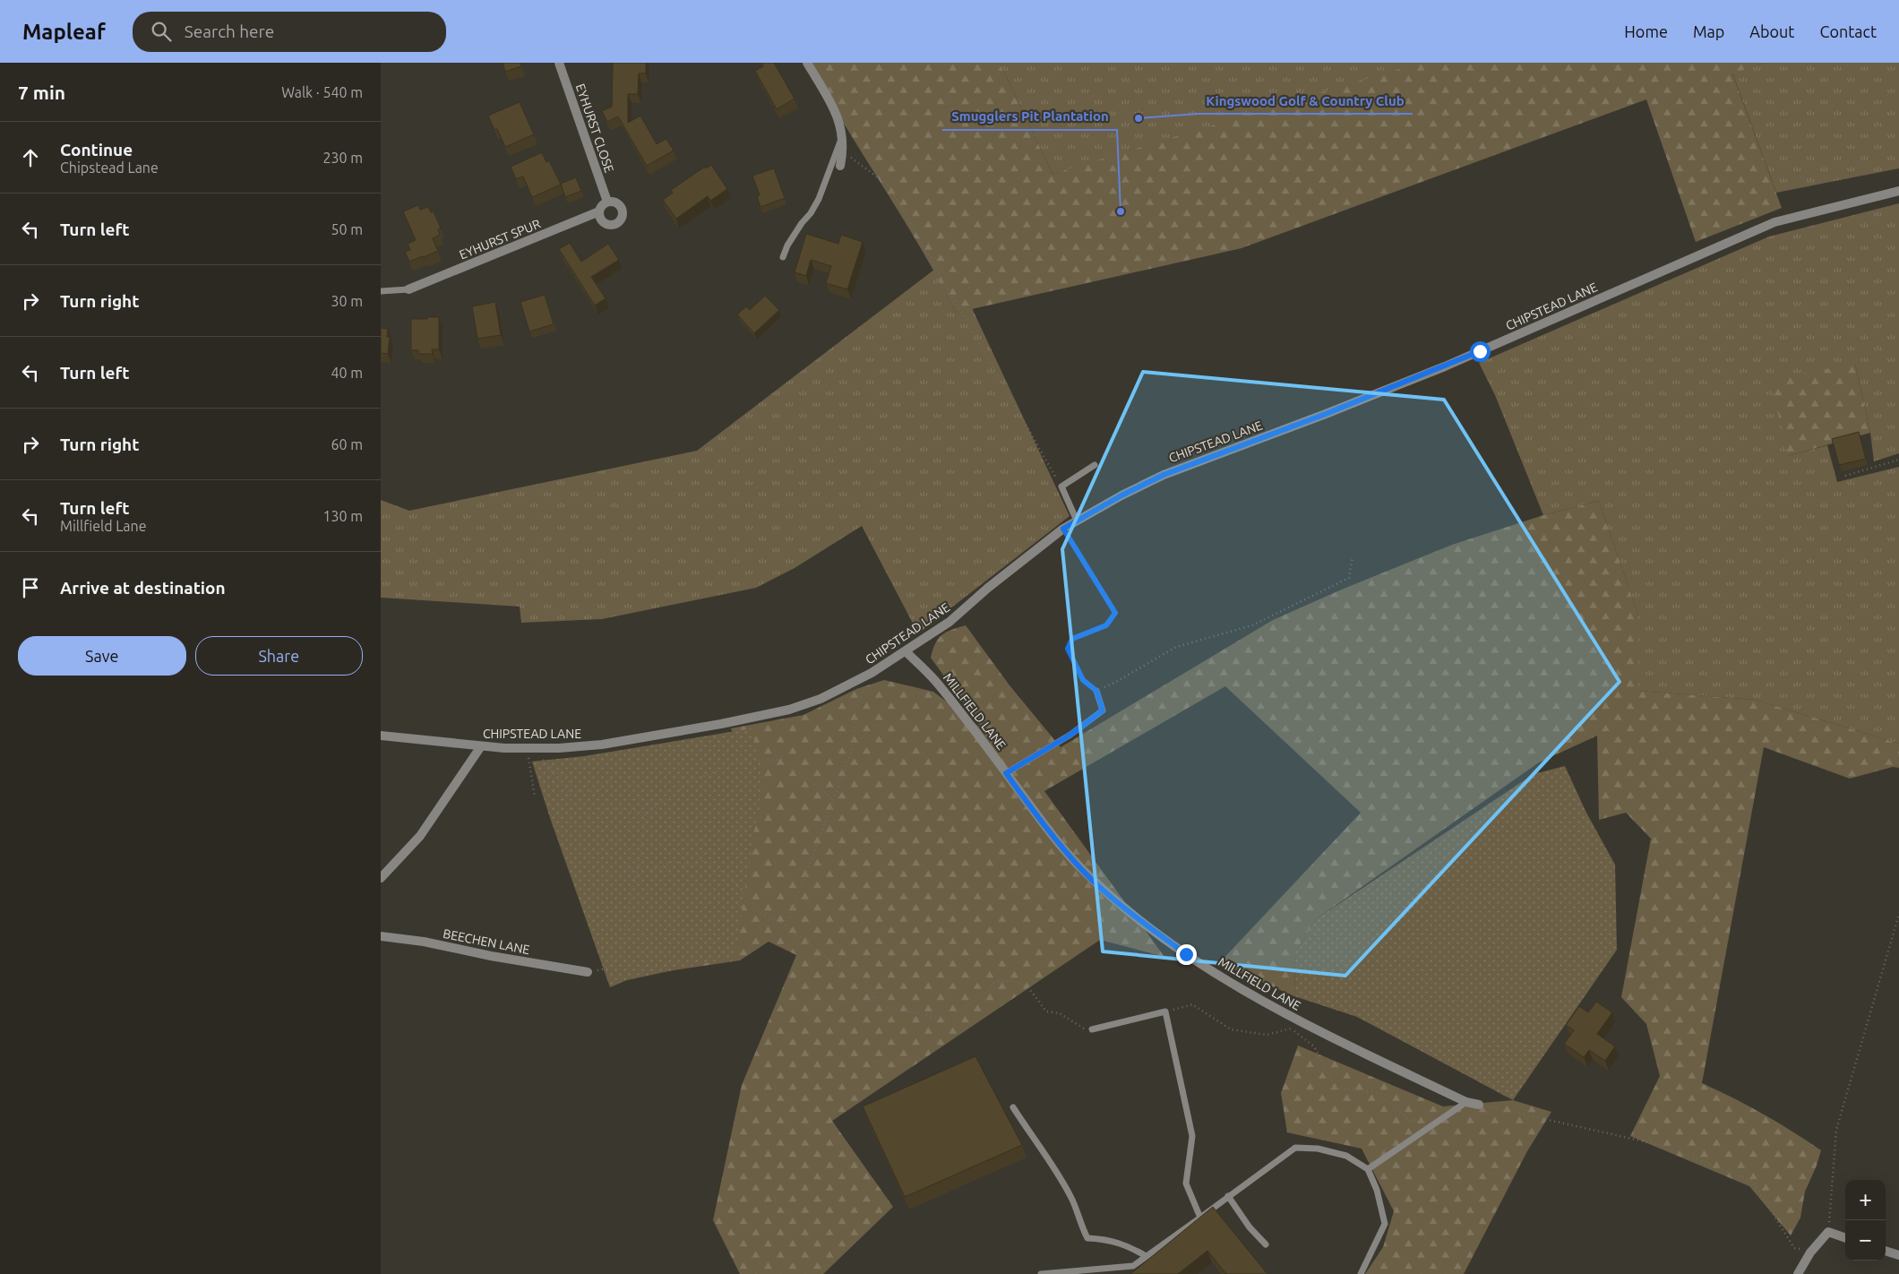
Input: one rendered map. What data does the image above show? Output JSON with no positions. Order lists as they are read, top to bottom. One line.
{"streets":{"street":["EYHURST CLOSE","EYHURST SPUR","CHIPSTEAD LANE","MILLFIELD LANE","BEECHEN LANE"]},"crossings":[["EYHURST CLOSE","EYHURST SPUR"],["CHIPSTEAD LANE","MILLFIELD LANE"]],"places":["Kingswood Golf & Country Club","Smugglers Pit Plantation"],"page":{"header":"Mapleaf","search":"Search here","nav":["Home","Map","About","Contact"],"heading":["7 min","Walk · 540 m"],"list":[["Continue","Chipstead Lane","230 m"],["Turn left","50 m"],["Turn right","30 m"],["Turn left","40 m"],["Turn right","60 m"],["Turn left","Millfield Lane","130 m"],"Arrive at destination"],"buttons":["Save","Share"],"map_buttons":["+","−"]}}
